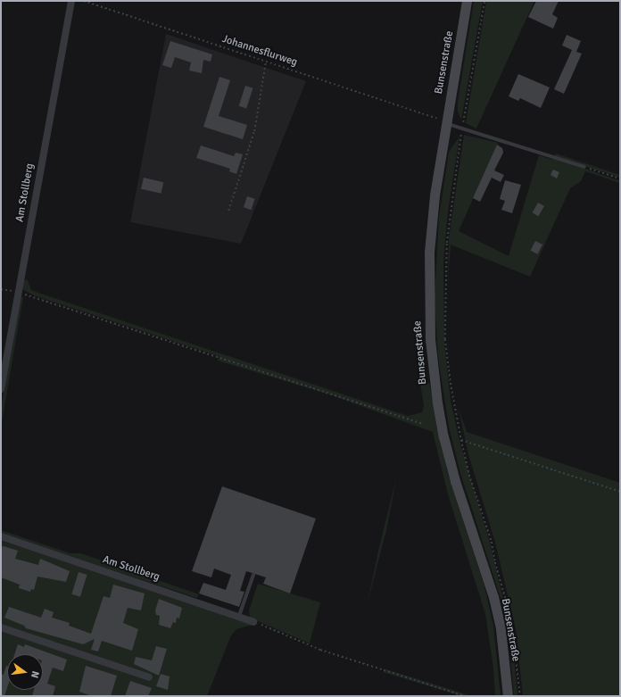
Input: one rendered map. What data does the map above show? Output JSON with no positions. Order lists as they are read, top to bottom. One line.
{"streets":{"main road":["Bunsenstraße"],"street":["Am Stollberg"],"path":["Johannesflurweg"]},"crossings":[["Johannesflurweg","Bunsenstraße"]],"north":"right"}
